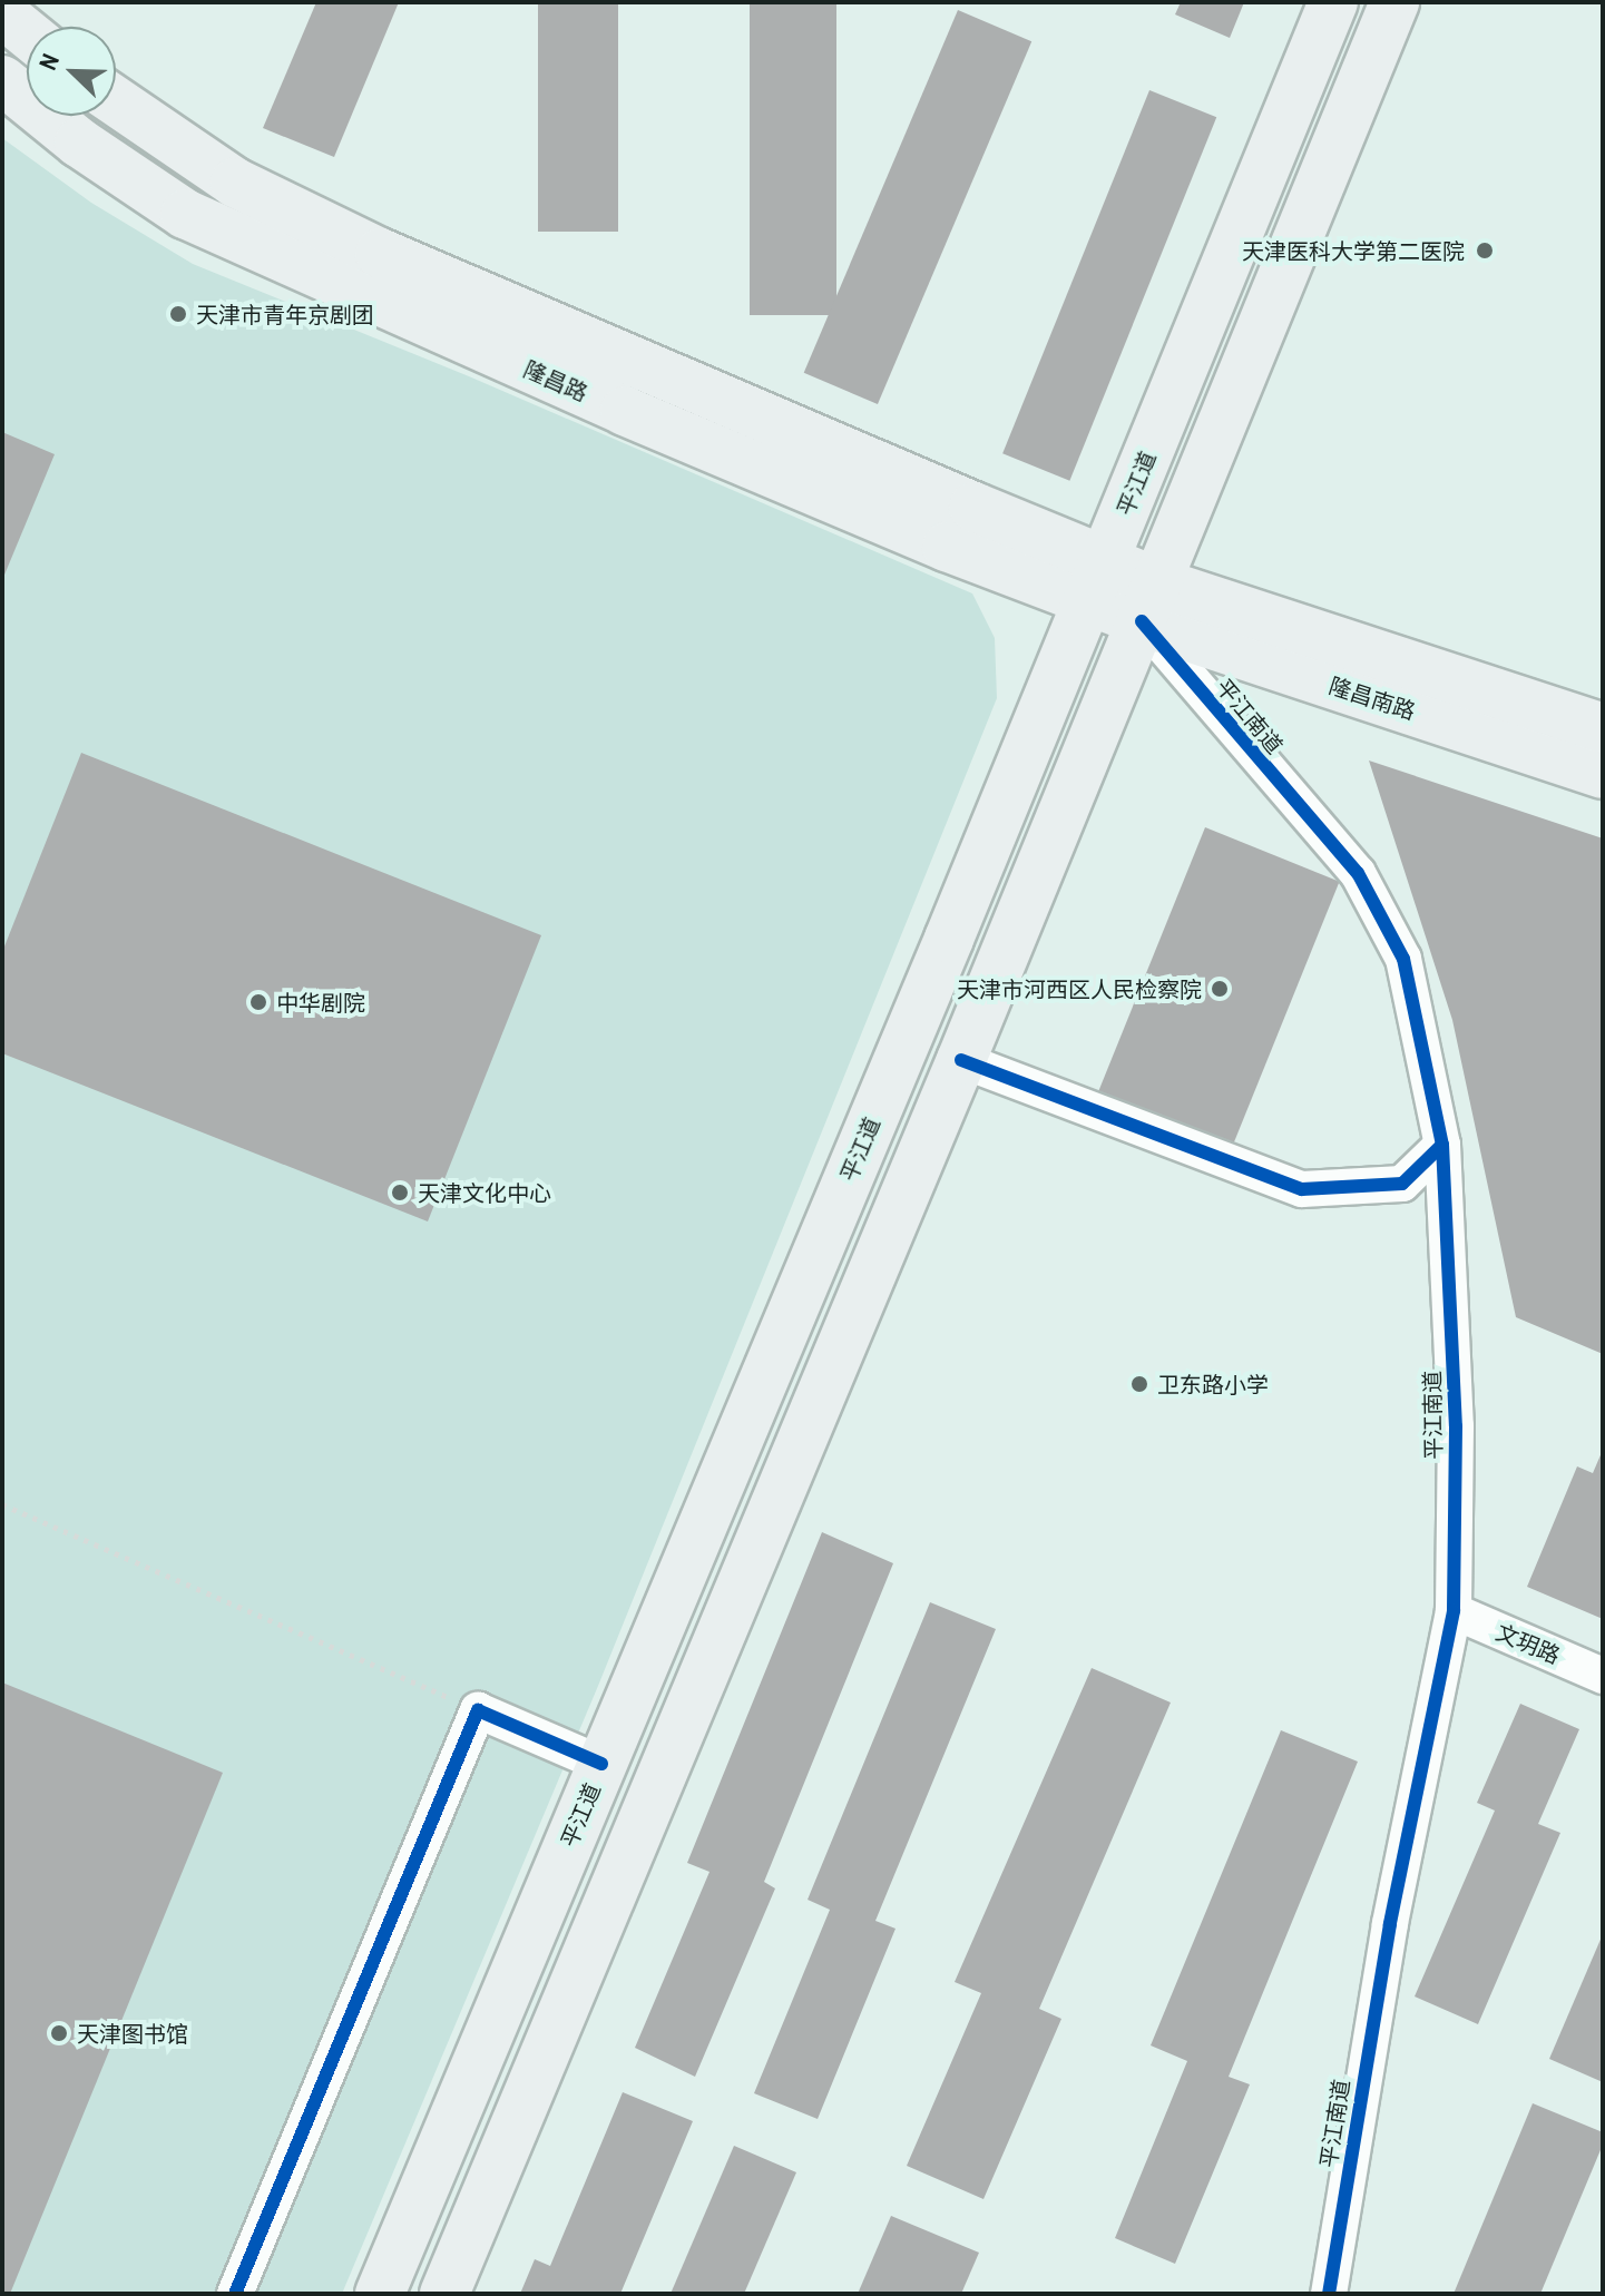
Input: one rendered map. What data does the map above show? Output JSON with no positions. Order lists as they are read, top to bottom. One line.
{"streets":{"main road":["隆昌路","平江道","隆昌南路"],"street":["平江南道","文玥路"]},"crossings":[["隆昌路","平江道"],["隆昌路","隆昌南路"],["隆昌路","平江南道"],["隆昌南路","平江南道"],["平江南道","文玥路"]],"places":["天津医科大学第二医院","天津市青年京剧团","天津市河西区人民检察院","中华剧院","天津文化中心","卫东路小学","天津图书馆"],"north":"top left"}
